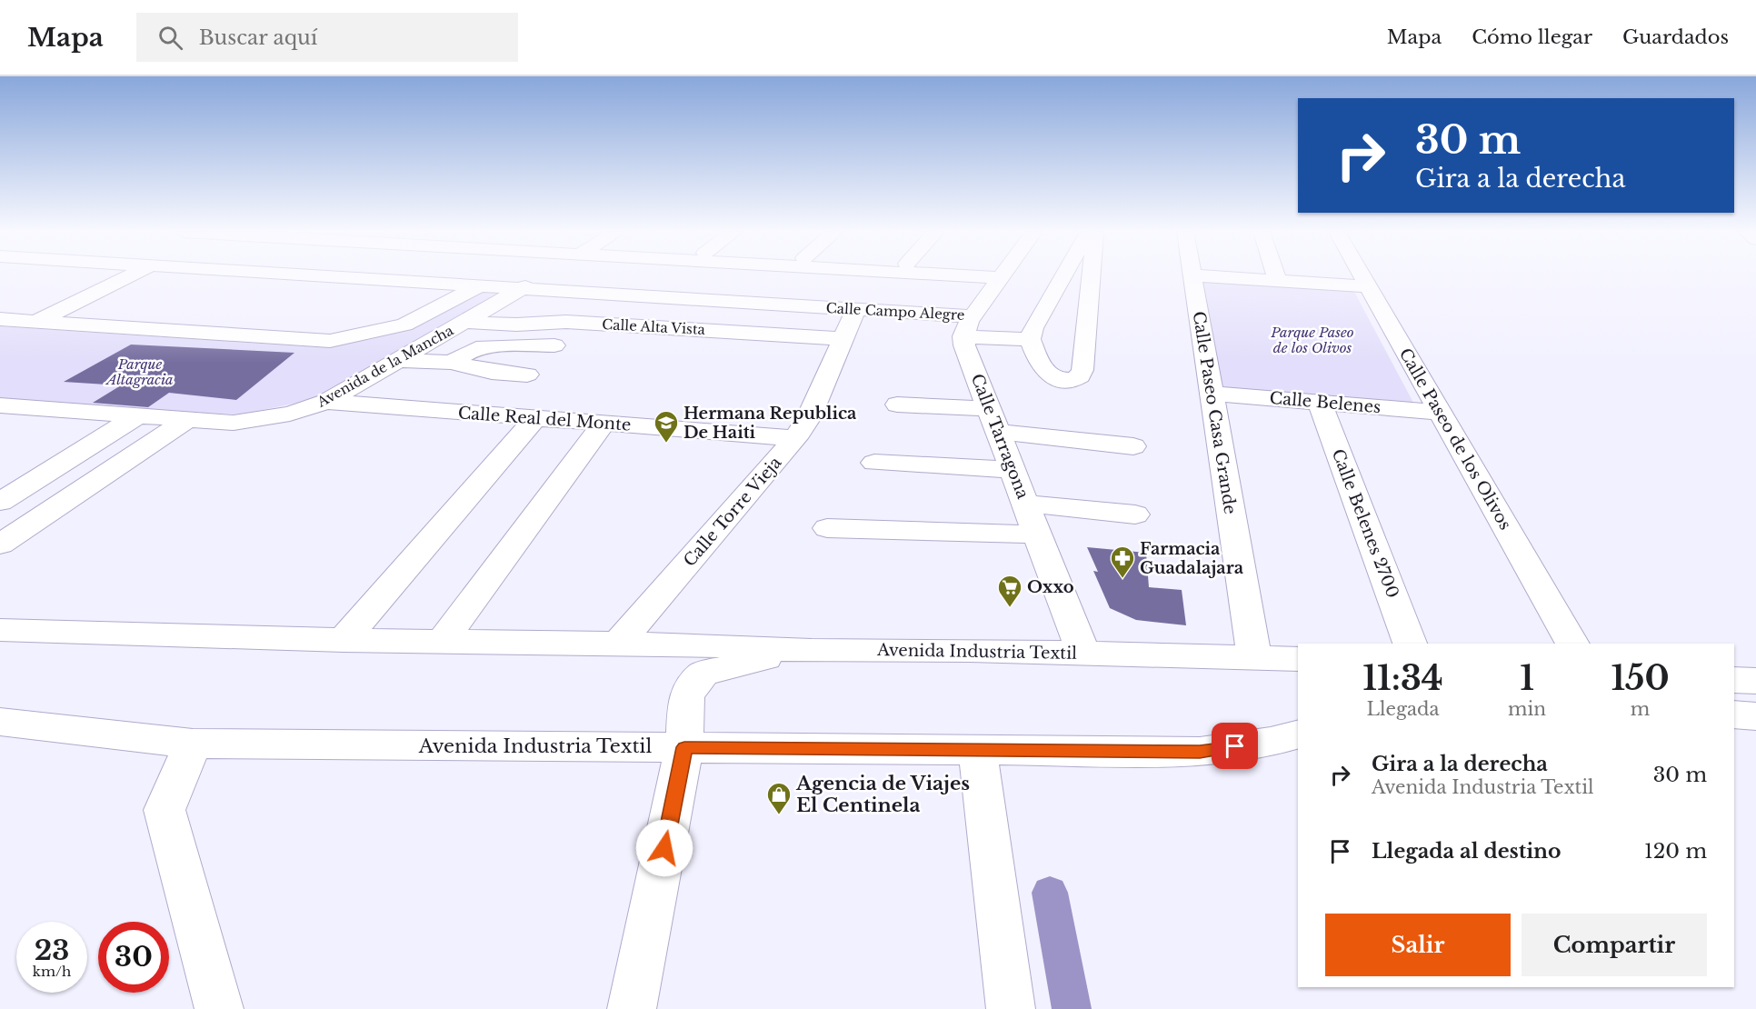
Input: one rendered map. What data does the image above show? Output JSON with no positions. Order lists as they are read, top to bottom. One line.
{"streets":{"street":["Calle Campo Alegre","Calle Alta Vista","Avenida de la Mancha","Calle Belenes","Calle Paseo Casa Grande","Calle Real del Monte","Calle Tarragona","Calle Paseo de los Olivos","Calle Torre Vieja","Calle Belenes 2700","Avenida Industria Textil"]},"crossings":[["Calle Campo Alegre","Avenida de la Mancha"],["Calle Campo Alegre","Calle Tarragona"],["Calle Campo Alegre","Calle Torre Vieja"],["Calle Alta Vista","Avenida de la Mancha"],["Calle Alta Vista","Calle Torre Vieja"],["Avenida de la Mancha","Calle Real del Monte"],["Calle Belenes","Calle Paseo Casa Grande"],["Calle Belenes","Calle Paseo de los Olivos"],["Calle Belenes","Calle Belenes 2700"],["Calle Paseo Casa Grande","Avenida Industria Textil"],["Calle Real del Monte","Calle Torre Vieja"],["Calle Tarragona","Avenida Industria Textil"],["Calle Torre Vieja","Avenida Industria Textil"]],"parks":["Parque Paseo de los Olivos","Parque Altagracia"],"places":{"school or university":["Hermana Republica De Haiti"],"pharmacy":["Farmacia Guadalajara"],"supermarket":["Oxxo"],"shop":["Agencia de Viajes El Centinela"]},"page":{"header":"Mapa","search":"Buscar aquí","nav":["Mapa","Cómo llegar","Guardados"],"turn":["30 m","Gira a la derecha"],"eta":["11:34","Llegada","1","min","150","m"],"list":[{"name":"Gira a la derecha","note":"Avenida Industria Textil","value":"30 m"},{"name":"Llegada al destino","value":"120 m"}],"buttons":["Salir","Compartir"],"speed":"23 km/h","limit":"30"}}
